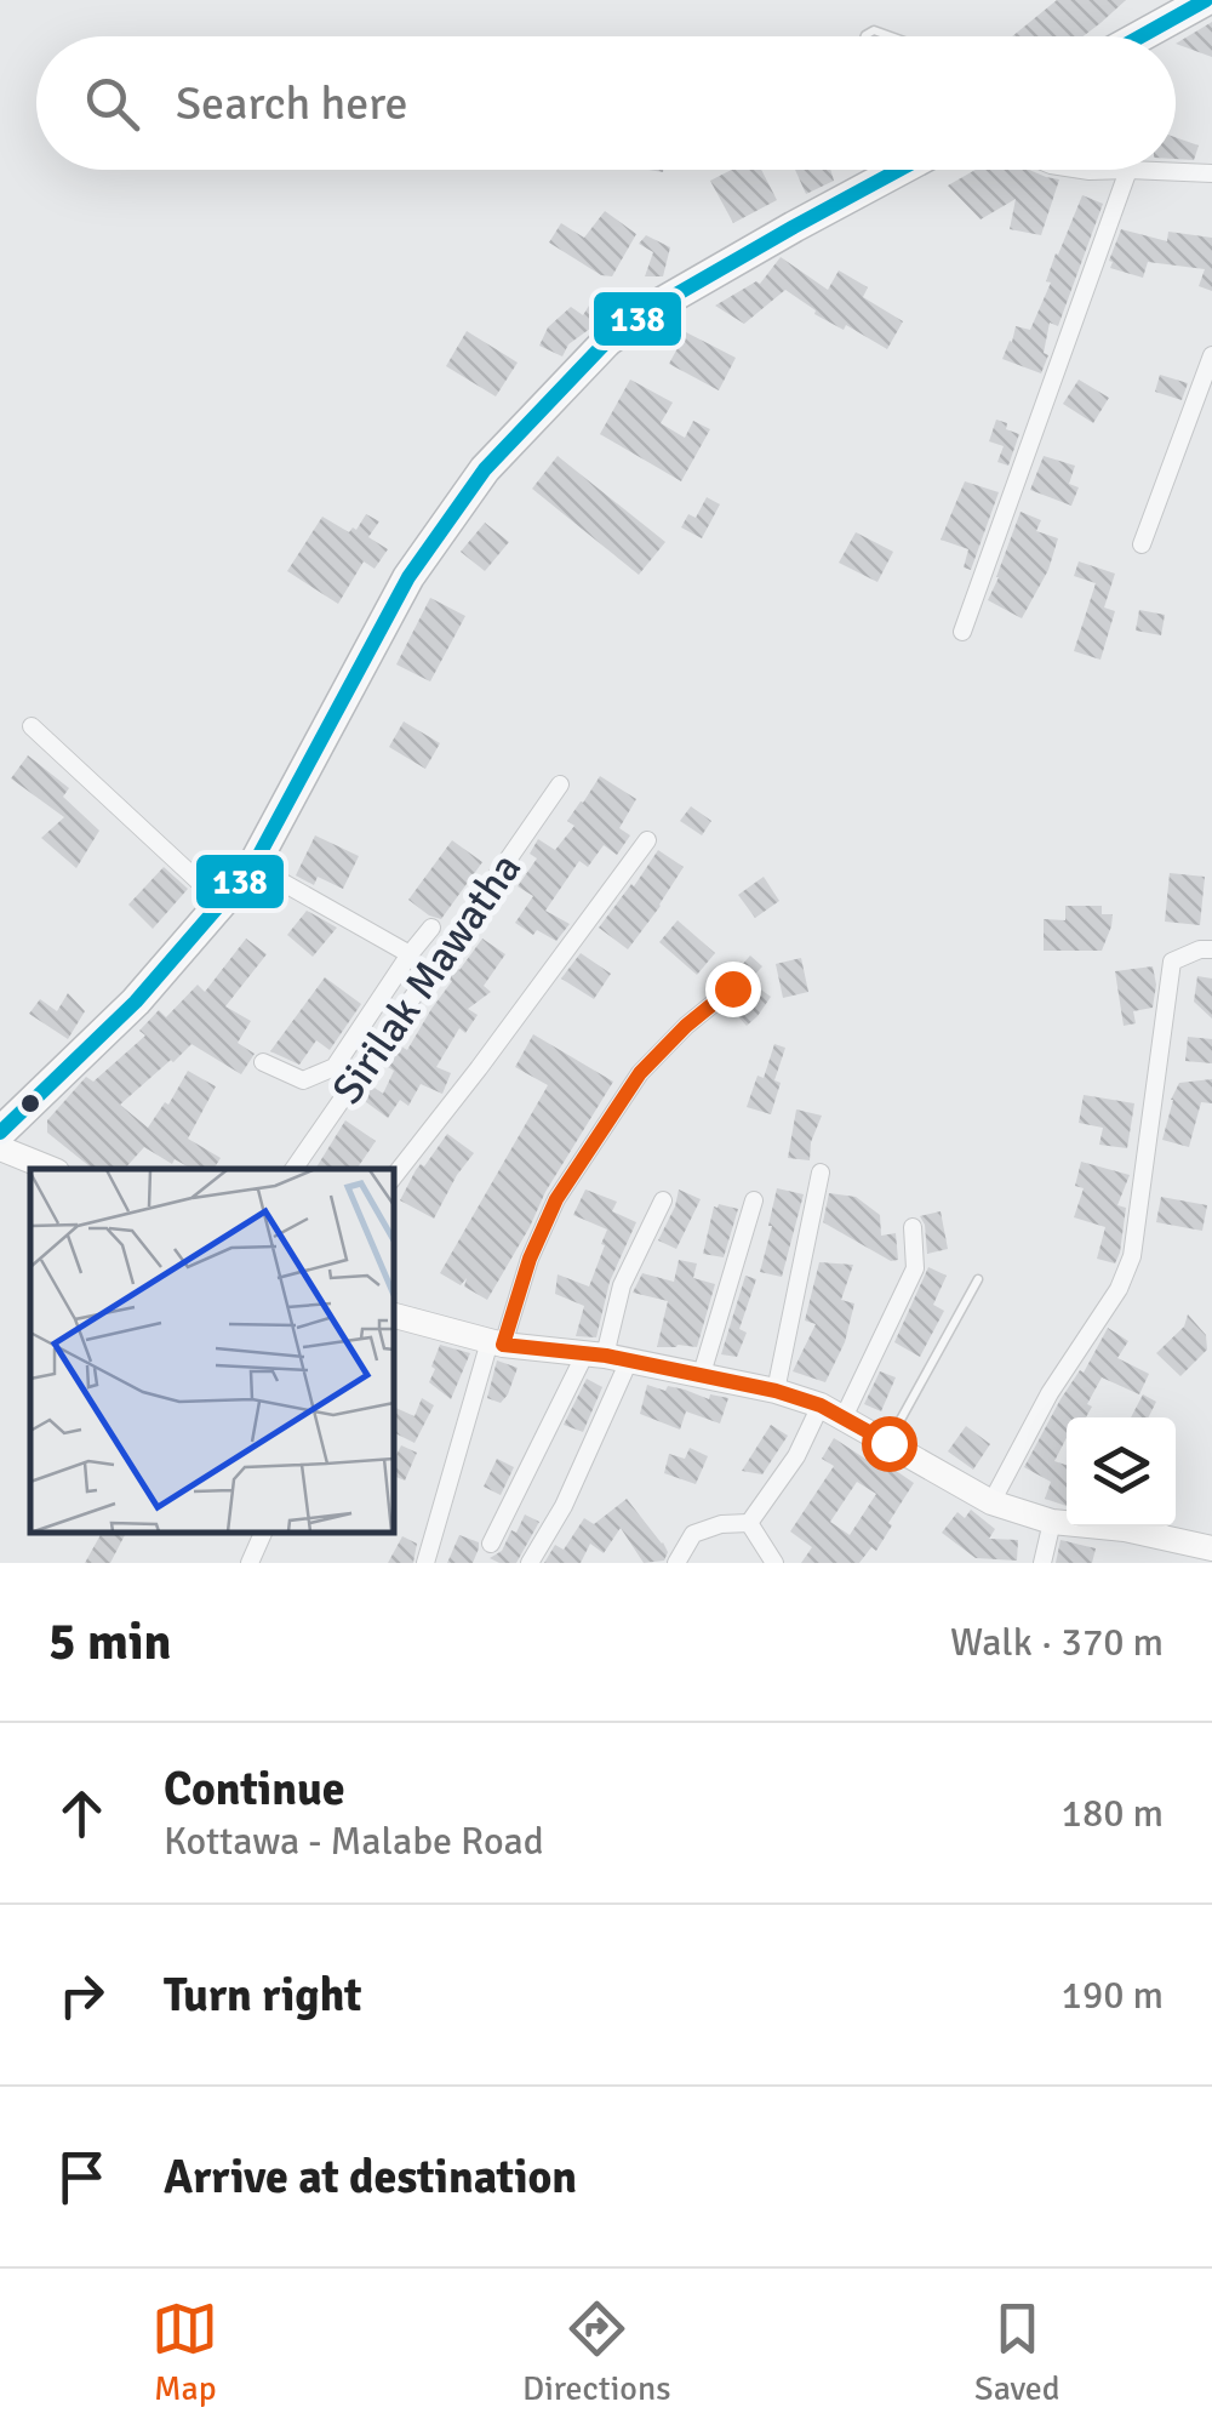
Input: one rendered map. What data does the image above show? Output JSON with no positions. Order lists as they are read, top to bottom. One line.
{"streets":{"street":["Sirilak Mawatha"]},"lines":["transit line 138"],"page":{"search":"Search here","heading":["5 min","Walk · 370 m"],"list":[["Continue","Kottawa - Malabe Road","180 m"],["Turn right","190 m"],"Arrive at destination"],"nav":["Map","Directions","Saved"]}}
